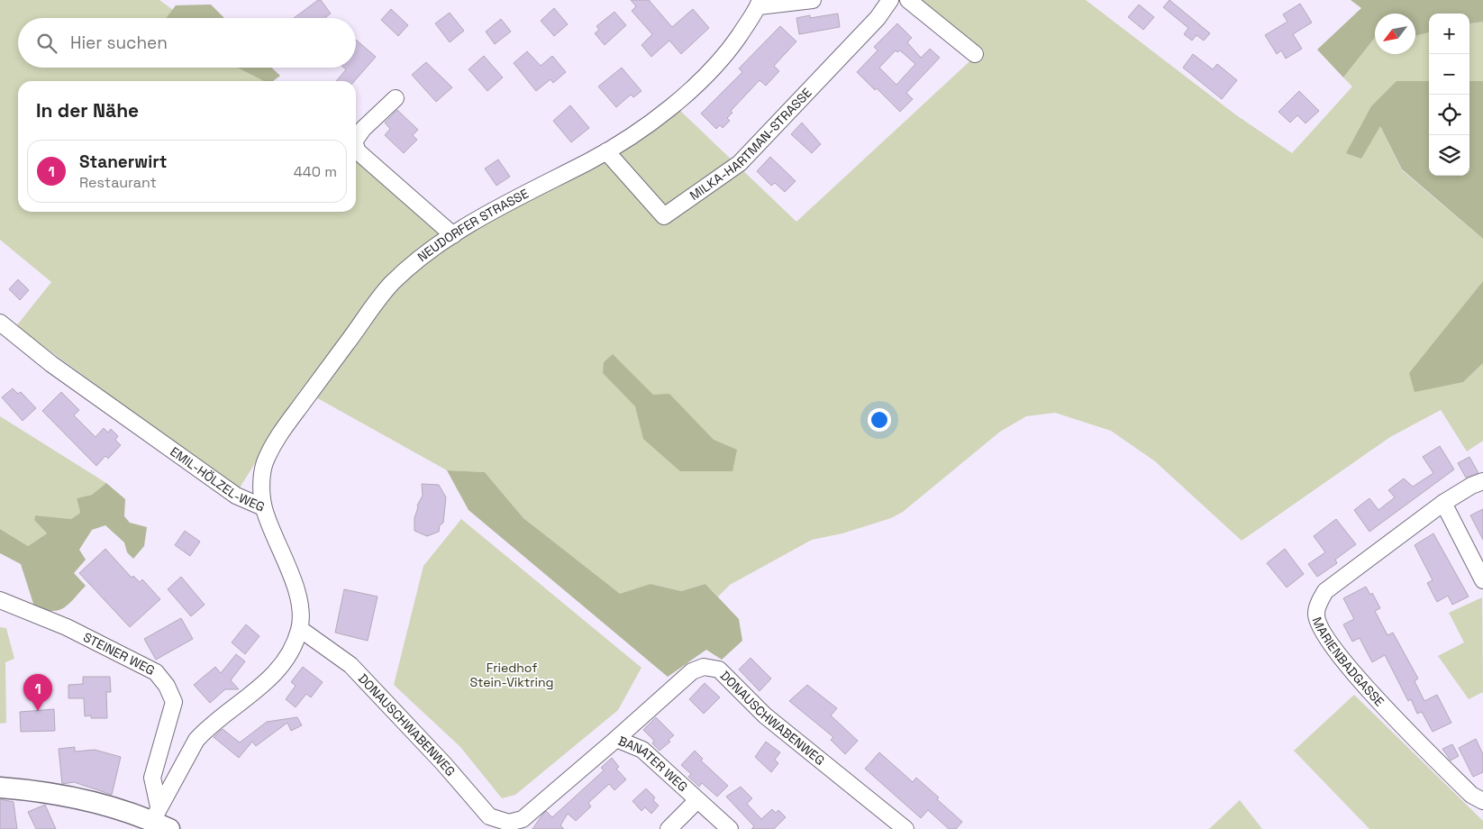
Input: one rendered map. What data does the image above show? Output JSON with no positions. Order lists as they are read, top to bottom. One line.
{"streets":{"street":["MILKA-HARTMAN-STRASSE","NEUDORFER STRASSE","EMIL-HÖLZEL-WEG","STEINER WEG","MARIENBADGASSE","DONAUSCHWABENWEG","BANATER WEG"]},"crossings":[["MILKA-HARTMAN-STRASSE","NEUDORFER STRASSE"],["NEUDORFER STRASSE","EMIL-HÖLZEL-WEG"],["EMIL-HÖLZEL-WEG","STEINER WEG"],["EMIL-HÖLZEL-WEG","DONAUSCHWABENWEG"],["DONAUSCHWABENWEG","BANATER WEG"]],"parks":["Friedhof Stein-Viktring"],"north":"bottom left","page":{"map_buttons":["+","−"],"search":"Hier suchen","heading":"In der Nähe","list":[{"mark":"1","name":"Stanerwirt","note":"Restaurant","value":"440 m"}],"pins":"1"}}
